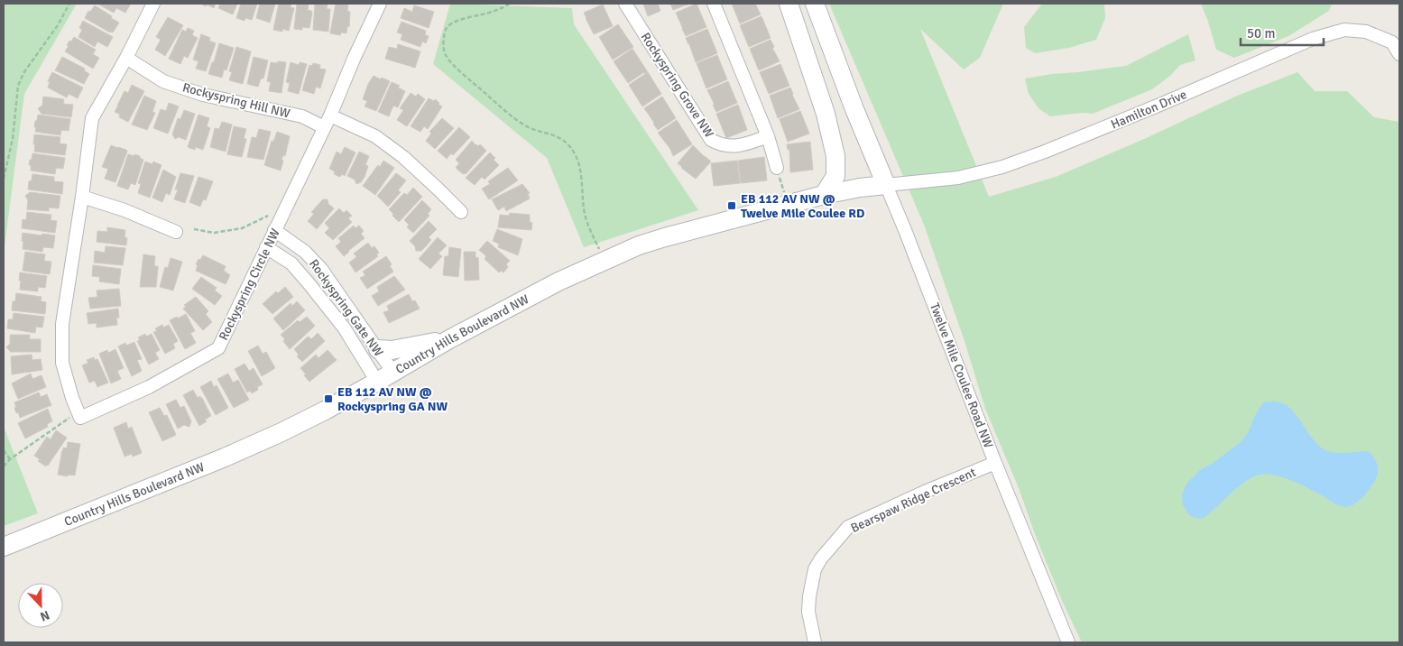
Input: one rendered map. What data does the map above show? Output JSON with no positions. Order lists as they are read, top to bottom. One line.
{"streets":{"main road":["Country Hills Boulevard NW","Twelve Mile Coulee Road NW"],"street":["Rockyspring Grove NW","Rockyspring Hill NW","Hamilton Drive","Rockyspring Circle NW","Rockyspring Gate NW","Bearspaw Ridge Crescent"]},"crossings":[["Rockyspring Hill NW","Rockyspring Circle NW"],["Hamilton Drive","Country Hills Boulevard NW"],["Hamilton Drive","Twelve Mile Coulee Road NW"],["Rockyspring Circle NW","Rockyspring Gate NW"],["Rockyspring Gate NW","Country Hills Boulevard NW"],["Country Hills Boulevard NW","Twelve Mile Coulee Road NW"],["Twelve Mile Coulee Road NW","Bearspaw Ridge Crescent"]],"places":{"transit":["EB 112 AV NW @ Twelve Mile Coulee RD","EB 112 AV NW @ Rockyspring GA NW"]},"scale_bar":"50 m","north":"bottom"}
